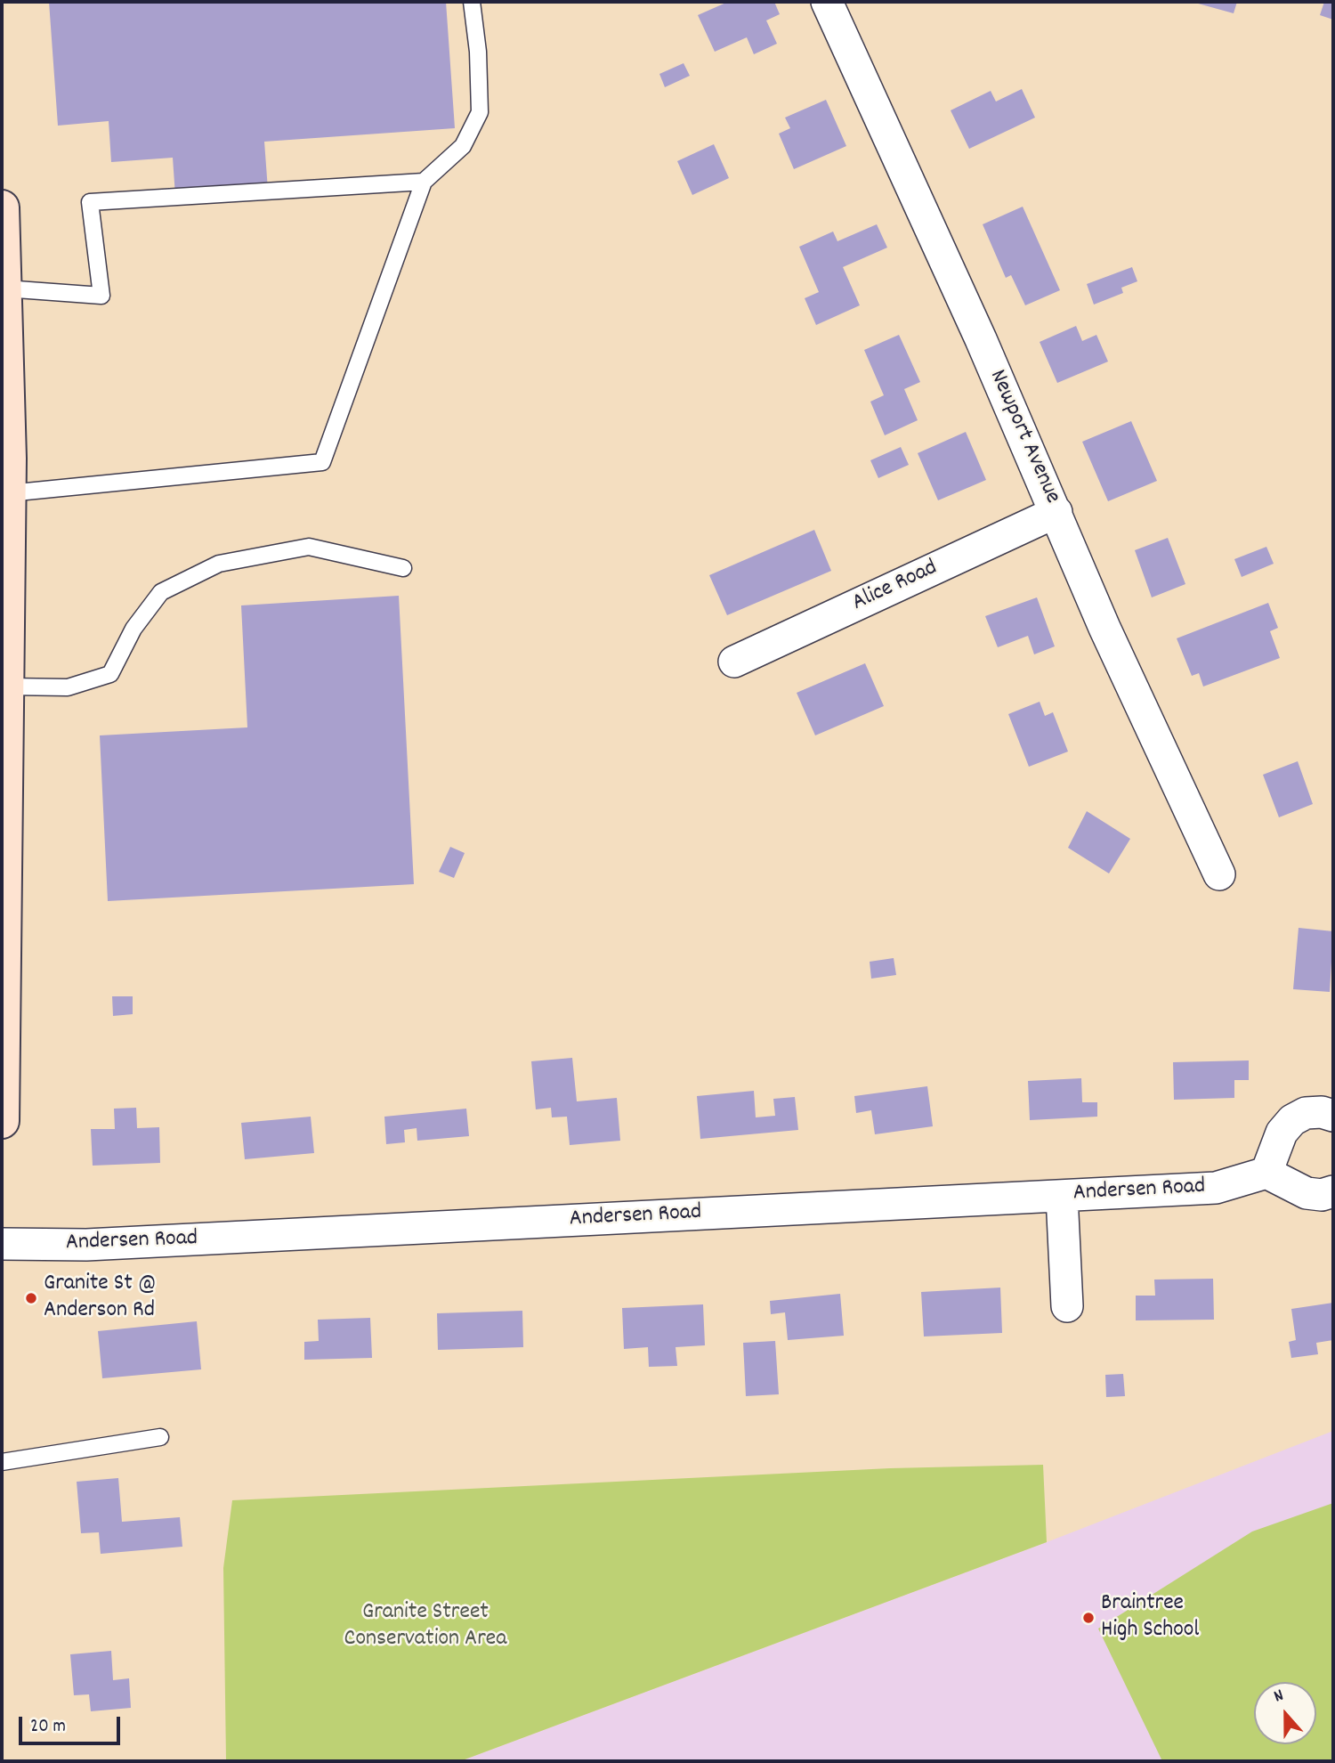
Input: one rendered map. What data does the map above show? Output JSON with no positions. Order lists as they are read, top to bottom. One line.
{"streets":{"street":["Newport Avenue","Alice Road","Andersen Road"]},"crossings":[["Newport Avenue","Alice Road"]],"parks":["Granite Street Conservation Area"],"places":["Granite St @ Anderson Rd","Braintree High School"],"scale_bar":"20 m","north":"top"}
